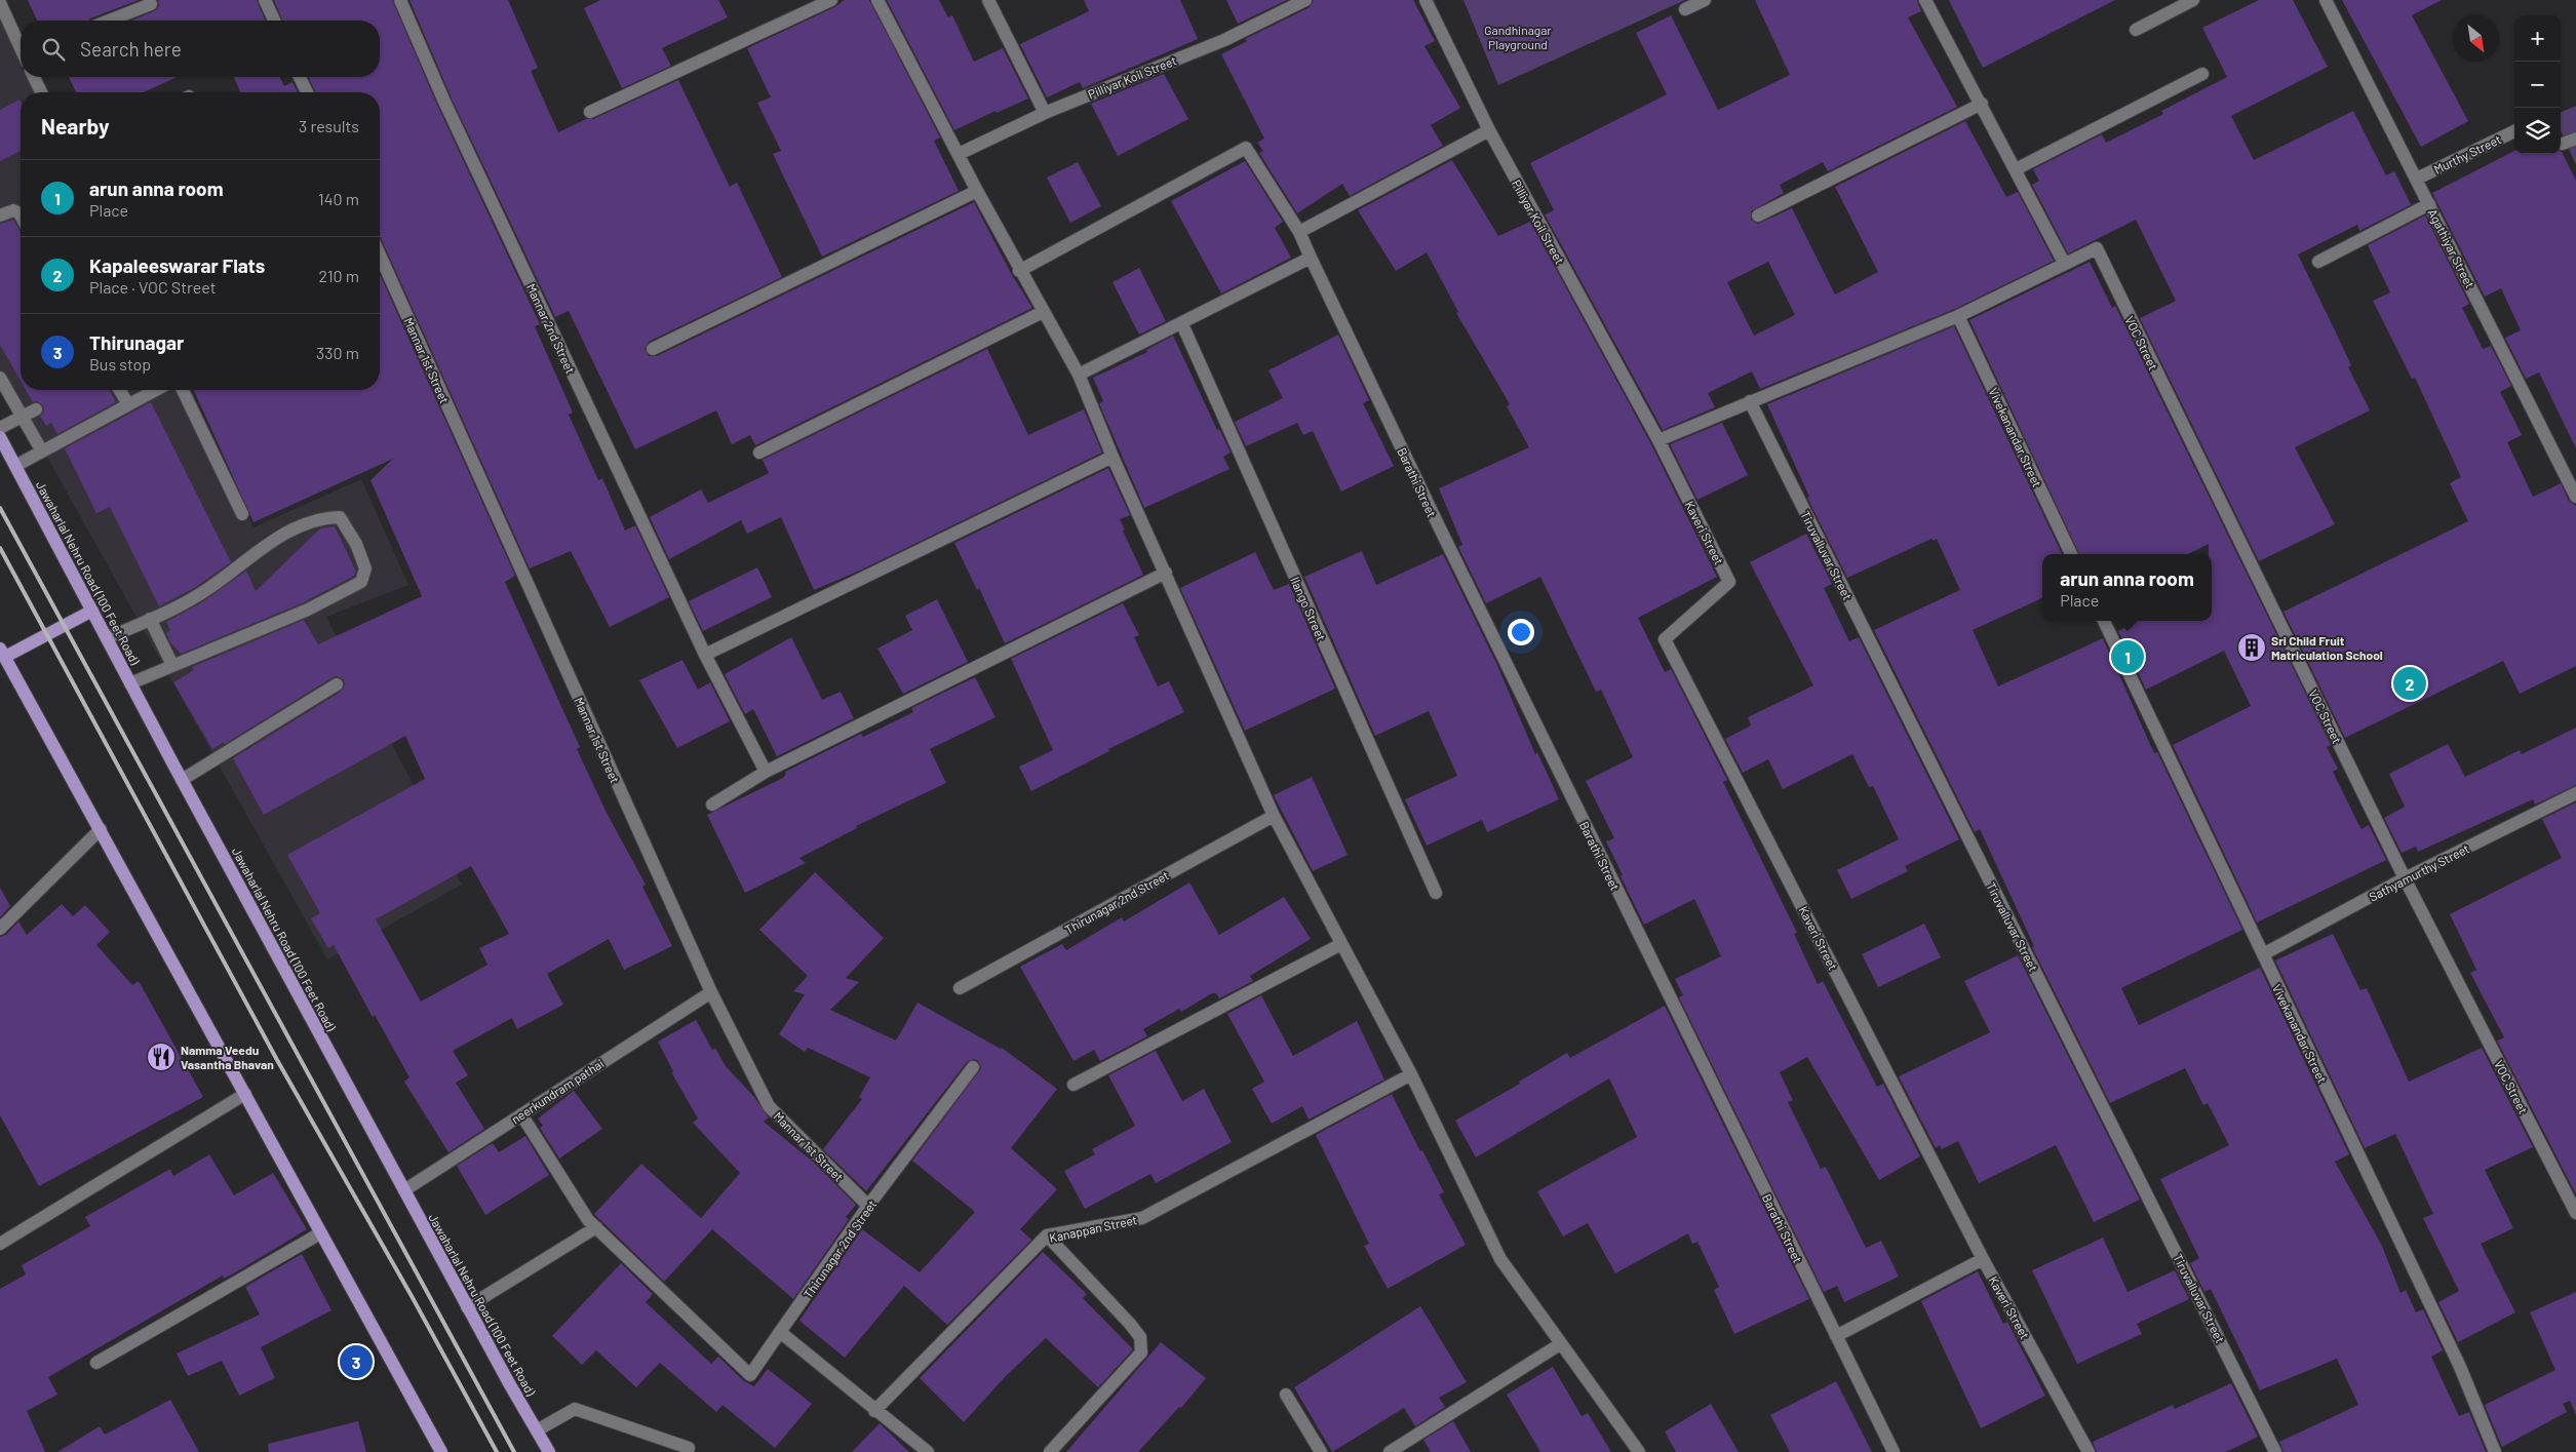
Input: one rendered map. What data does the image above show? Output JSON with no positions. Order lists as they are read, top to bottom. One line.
{"streets":{"main road":["Jawaharlal Nehru Road (100 Feet Road)"],"street":["Pilliyar Koil Street","Murthy Street","Agathiyar Street","Mannar 2nd Street","VOC Street","Mannar 1st Street","Vivekanandar Street","Barathi Street","Kaveri Street","Tiruvalluvar Street","Ilango Street","Sathyamurthy Street","Thirunagar 2nd Street","neerkundram pathai","Kanappan Street"]},"crossings":[["Pilliyar Koil Street","Kaveri Street"],["Murthy Street","Agathiyar Street"],["VOC Street","Sathyamurthy Street"],["Mannar 1st Street","Thirunagar 2nd Street"],["Mannar 1st Street","neerkundram pathai"],["Vivekanandar Street","Sathyamurthy Street"],["Jawaharlal Nehru Road (100 Feet Road)","neerkundram pathai"]],"parks":["Gandhinagar Playground"],"places":{"building":["Sri Child Fruit Matriculation School"],"restaurant":["Namma Veedu Vasantha Bhavan"]},"north":"bottom right","page":{"map_buttons":["+","−"],"search":"Search here","heading":["Nearby","3 results"],"list":[{"mark":"1","name":"arun anna room","note":"Place","value":"140 m"},{"mark":"2","name":"Kapaleeswarar Flats","note":"Place · VOC Street","value":"210 m"},{"mark":"3","name":"Thirunagar","note":"Bus stop","value":"330 m"}],"popup":["arun anna room","Place"],"pins":["1","2","3"]}}
